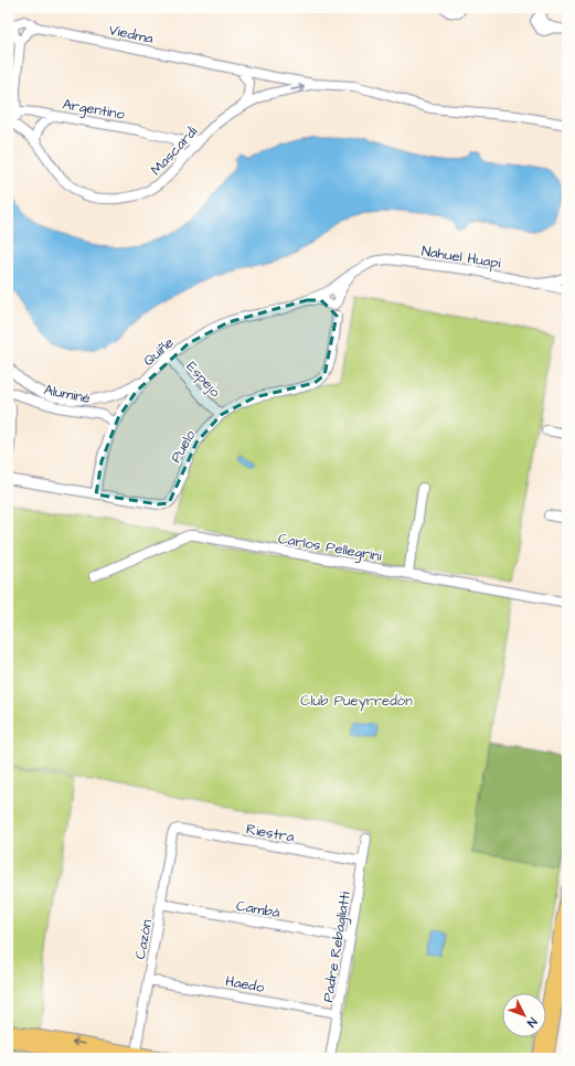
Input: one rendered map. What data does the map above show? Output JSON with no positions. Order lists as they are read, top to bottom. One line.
{"streets":{"street":["Viedma","Argentino","Mascardi","Nahuel Huapi","Quiñe","Espejo","Aluminé","Puelo","Carlos Pellegrini","Riestra","Cambá","Cazón","Padre Rebagliatti","Haedo"]},"crossings":[["Viedma","Mascardi"],["Argentino","Mascardi"],["Nahuel Huapi","Quiñe"],["Nahuel Huapi","Puelo"],["Quiñe","Espejo"],["Quiñe","Aluminé"],["Quiñe","Puelo"],["Espejo","Puelo"],["Riestra","Cazón"],["Riestra","Padre Rebagliatti"],["Cambá","Cazón"],["Cambá","Padre Rebagliatti"],["Cazón","Haedo"],["Padre Rebagliatti","Haedo"]],"parks":["Club Pueyrredón"],"north":"bottom right"}
